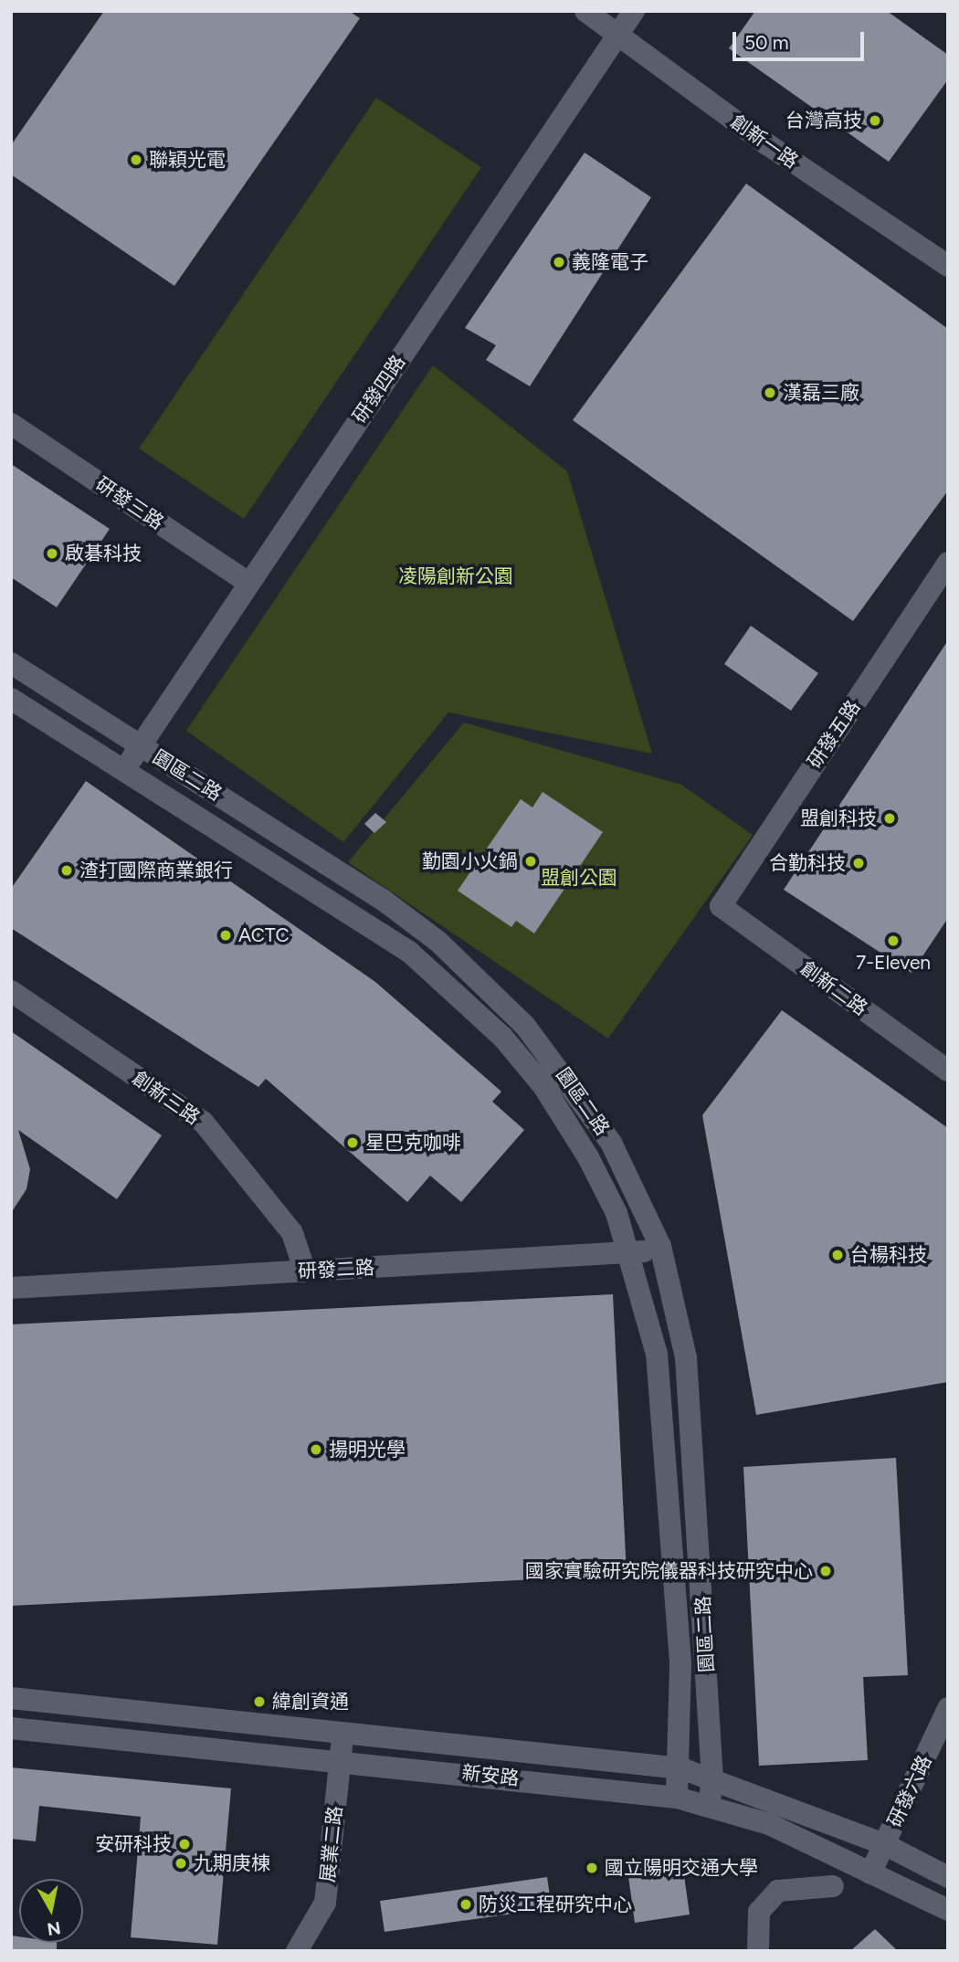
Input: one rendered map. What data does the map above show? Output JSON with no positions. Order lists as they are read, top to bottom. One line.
{"streets":{"street":["創新一路","研發四路","研發三路","研發五路","園區二路","創新二路","創新三路","研發二路","新安路","研發六路","展業二路"]},"crossings":[["創新一路","研發四路"],["研發四路","研發三路"],["研發四路","園區二路"],["研發五路","創新二路"],["園區二路","研發二路"],["園區二路","新安路"],["創新三路","研發二路"],["新安路","研發六路"],["新安路","展業二路"]],"parks":["凌陽創新公園","盟創公園"],"places":["台灣高技","聯穎光電","義隆電子","漢磊三廠","啟碁科技","盟創科技","勤園小火鍋","合勤科技","渣打國際商業銀行","ACTC","7-Eleven","星巴克咖啡","台楊科技","揚明光學","國家實驗研究院儀器科技研究中心","緯創資通","安研科技","九期庚棟","國立陽明交通大學","防災工程研究中心"],"scale_bar":"50 m","north":"bottom"}
